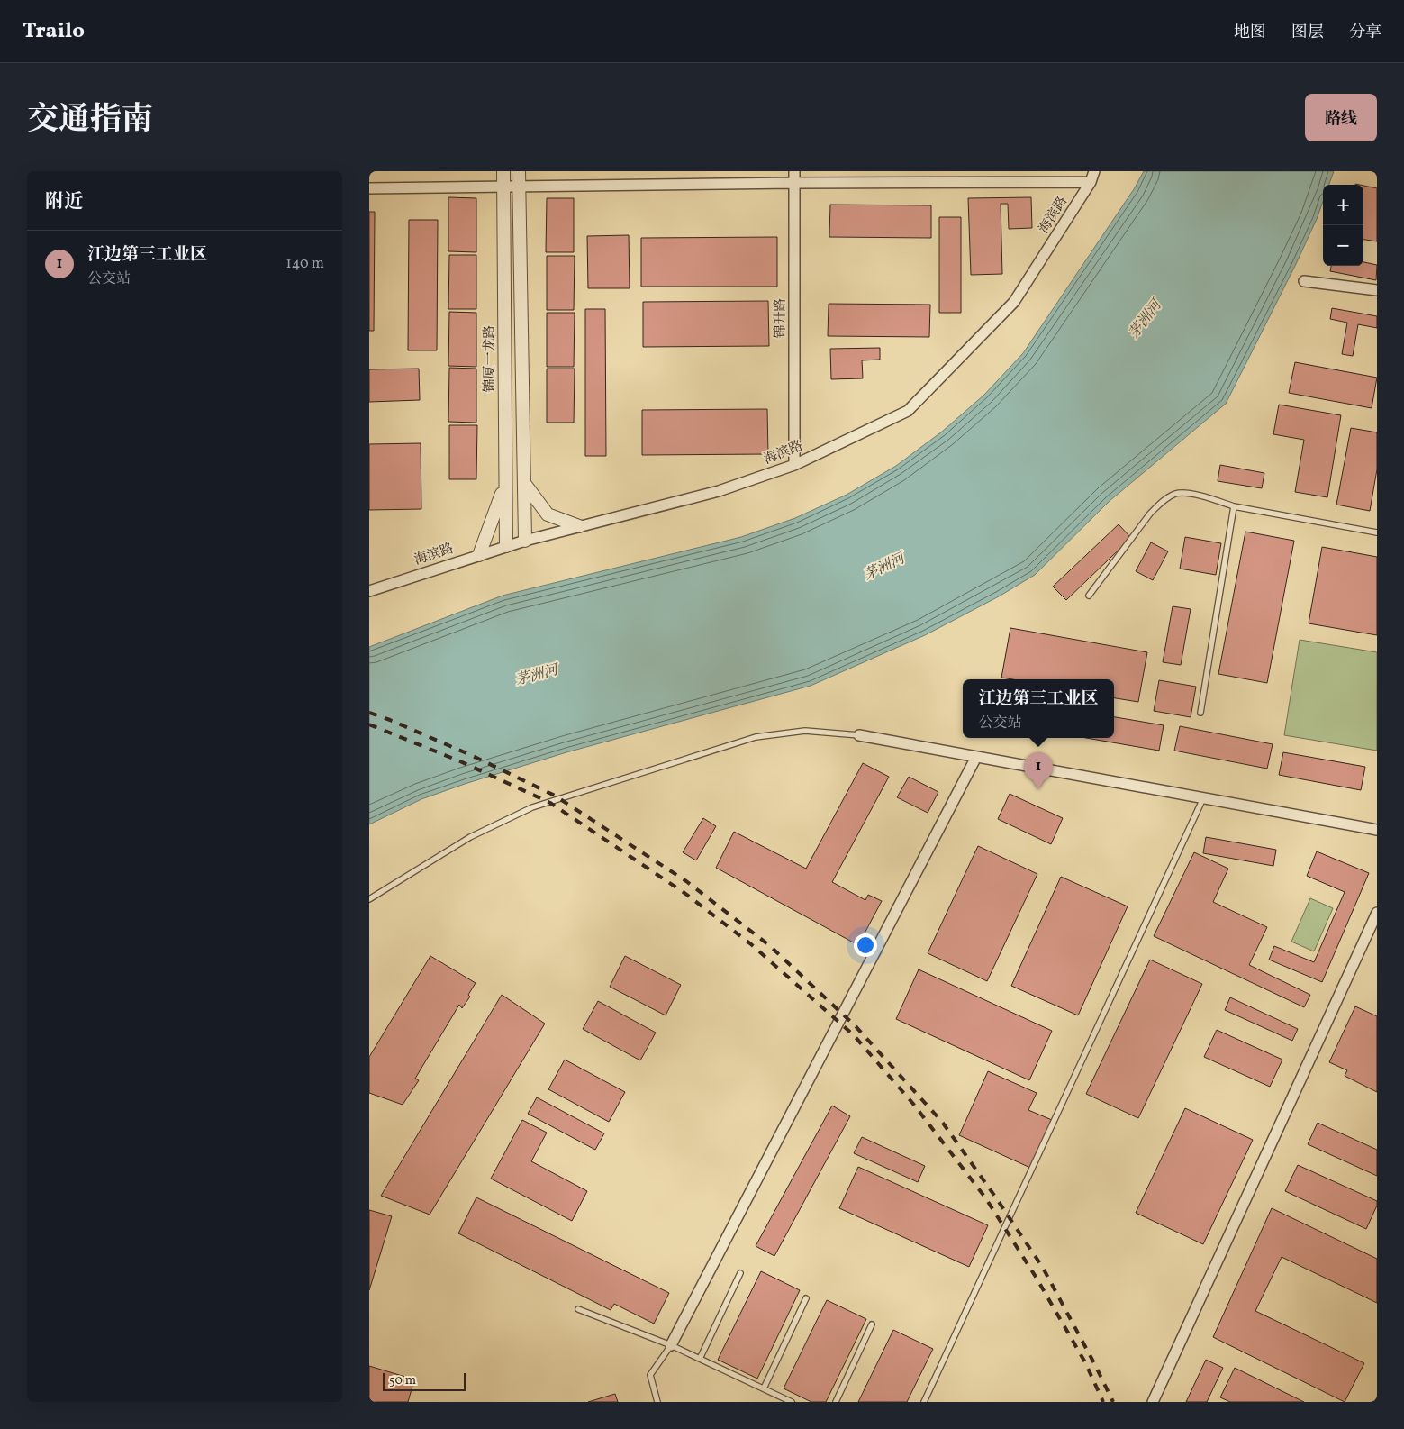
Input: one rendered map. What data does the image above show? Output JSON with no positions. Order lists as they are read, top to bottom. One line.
{"streets":{"street":["海滨路","锦升路","锦厦一龙路"]},"crossings":[["海滨路","锦升路"],["海滨路","锦厦一龙路"]],"water":["茅洲河"],"scale_bar":"50 m","page":{"header":"Trailo","nav":["地图","图层","分享"],"title":"交通指南","buttons":"路线","heading":"附近","map_buttons":["+","−"],"list":[{"mark":"1","name":"江边第三工业区","note":"公交站","value":"140 m"}],"popup":["江边第三工业区","公交站"],"pins":"1","scale":"50 m"}}
